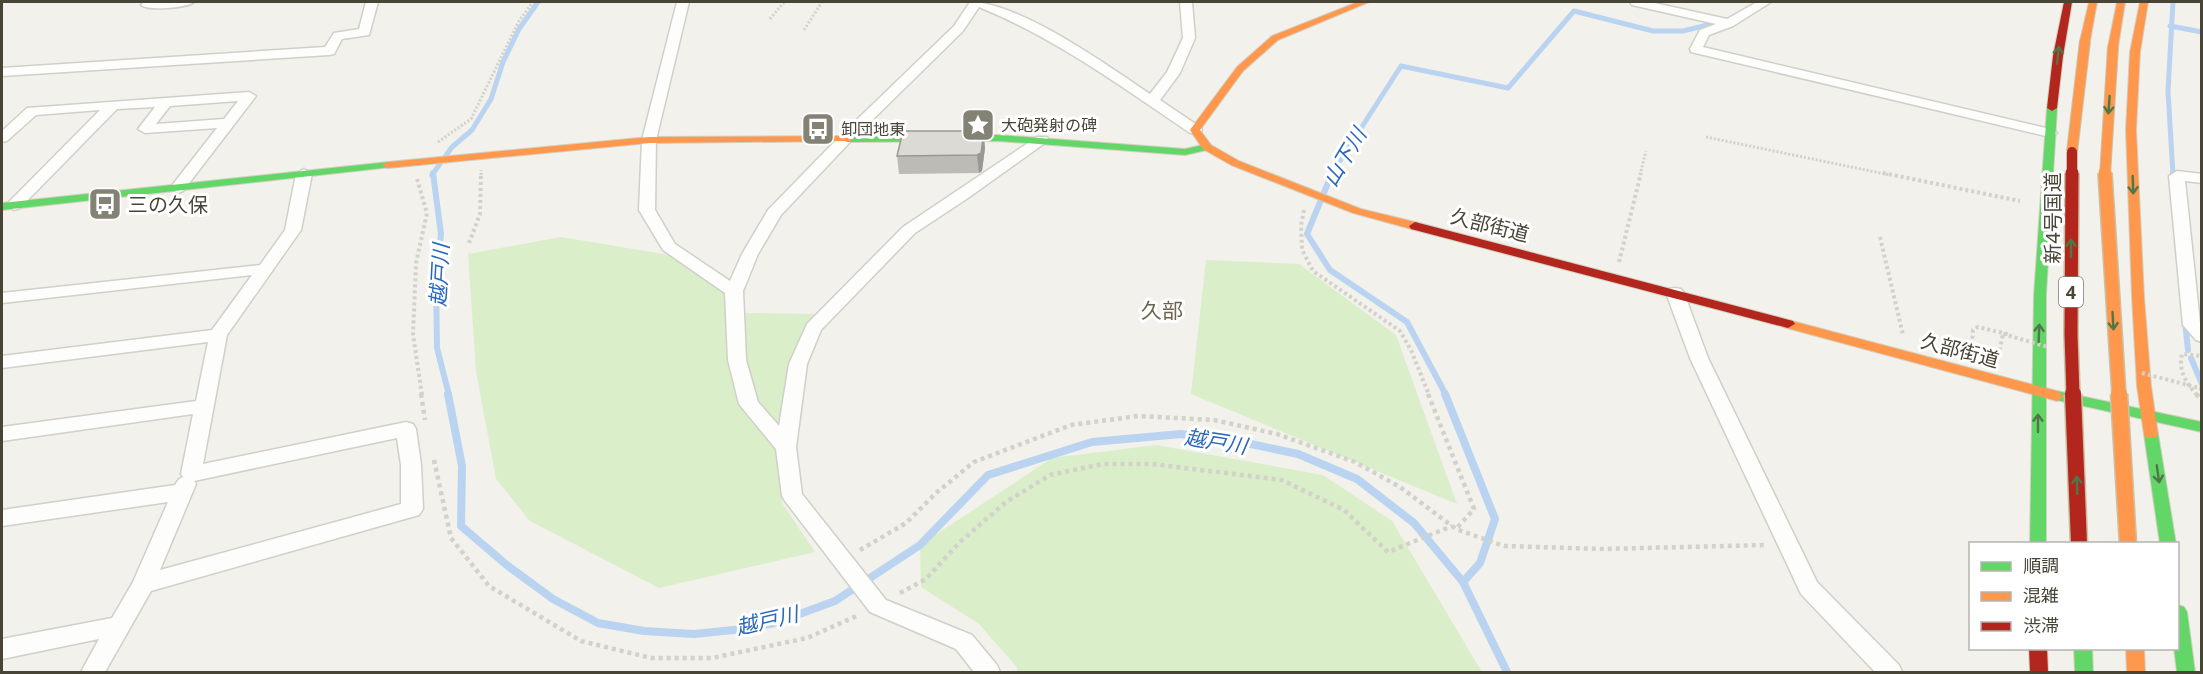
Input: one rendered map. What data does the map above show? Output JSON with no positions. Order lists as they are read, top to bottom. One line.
{"streets":{"main road":["新4号国道","久部街道","4"]},"districts":["久部"],"water":["山下川","越戸川"],"places":{"place":["大砲発射の碑"],"bus stop":["卸団地東","三の久保"]},"legend":["順調","混雑","渋滞"]}
